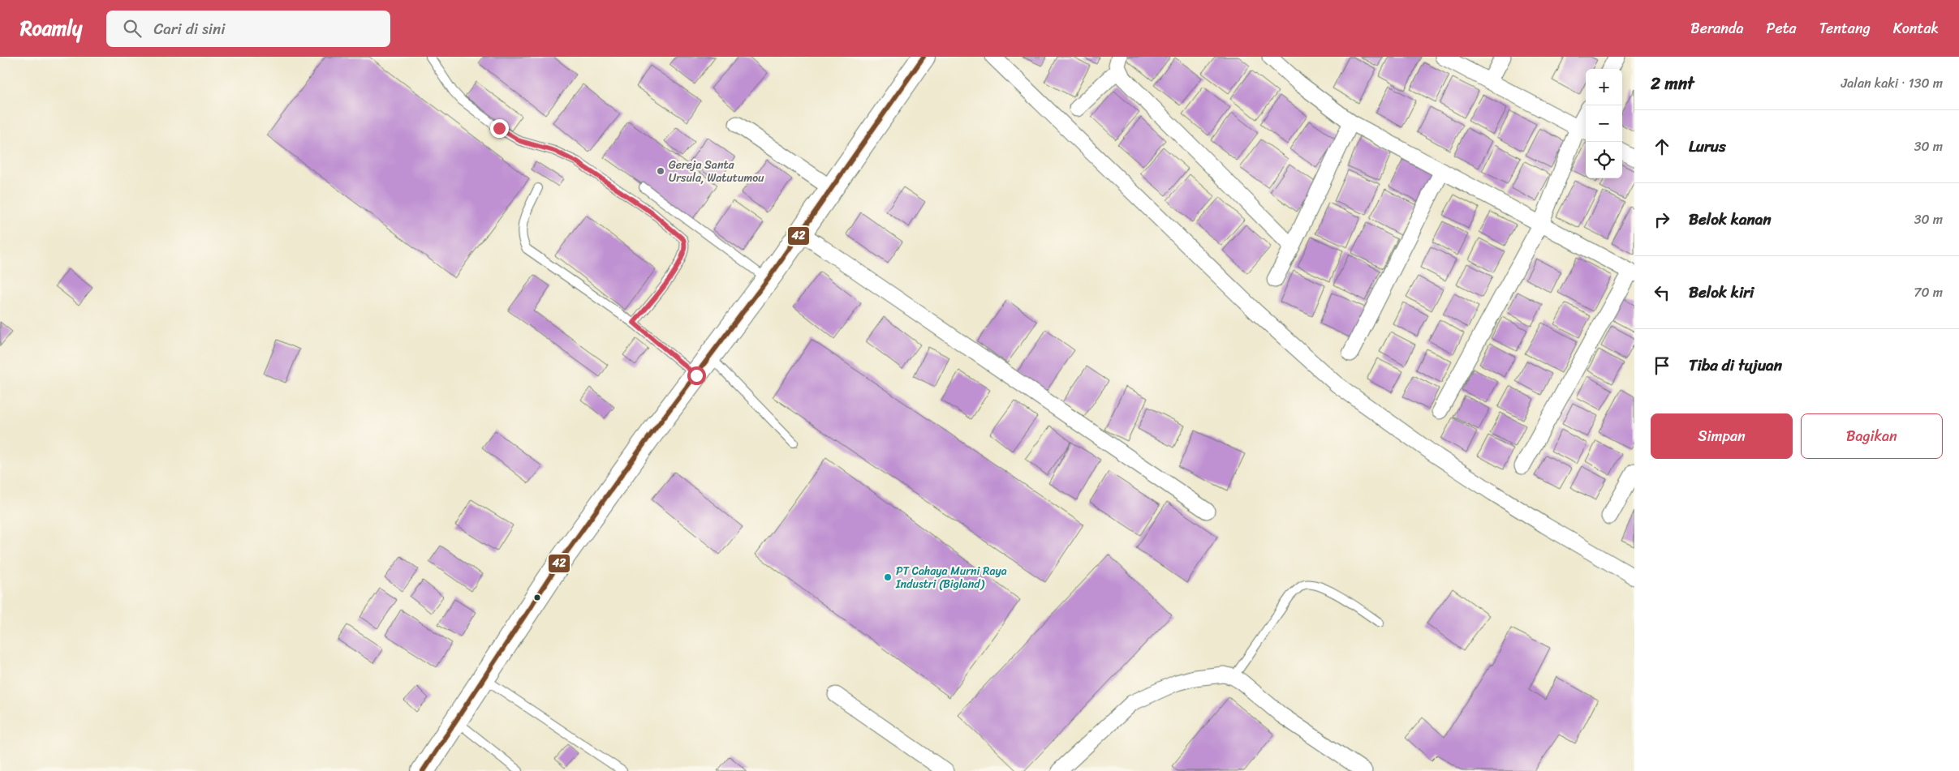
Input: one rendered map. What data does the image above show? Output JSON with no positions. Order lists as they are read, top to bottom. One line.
{"places":["Gereja Santa Ursula, Watutumou","PT Cahaya Murni Raya Industri (Bigland)"],"lines":["transit line 42"],"page":{"header":"Roamly","search":"Cari di sini","nav":["Beranda","Peta","Tentang","Kontak"],"heading":["2 mnt","Jalan kaki · 130 m"],"map_buttons":["+","−"],"list":[["Lurus","30 m"],["Belok kanan","30 m"],["Belok kiri","70 m"],"Tiba di tujuan"],"buttons":["Simpan","Bagikan"]}}
